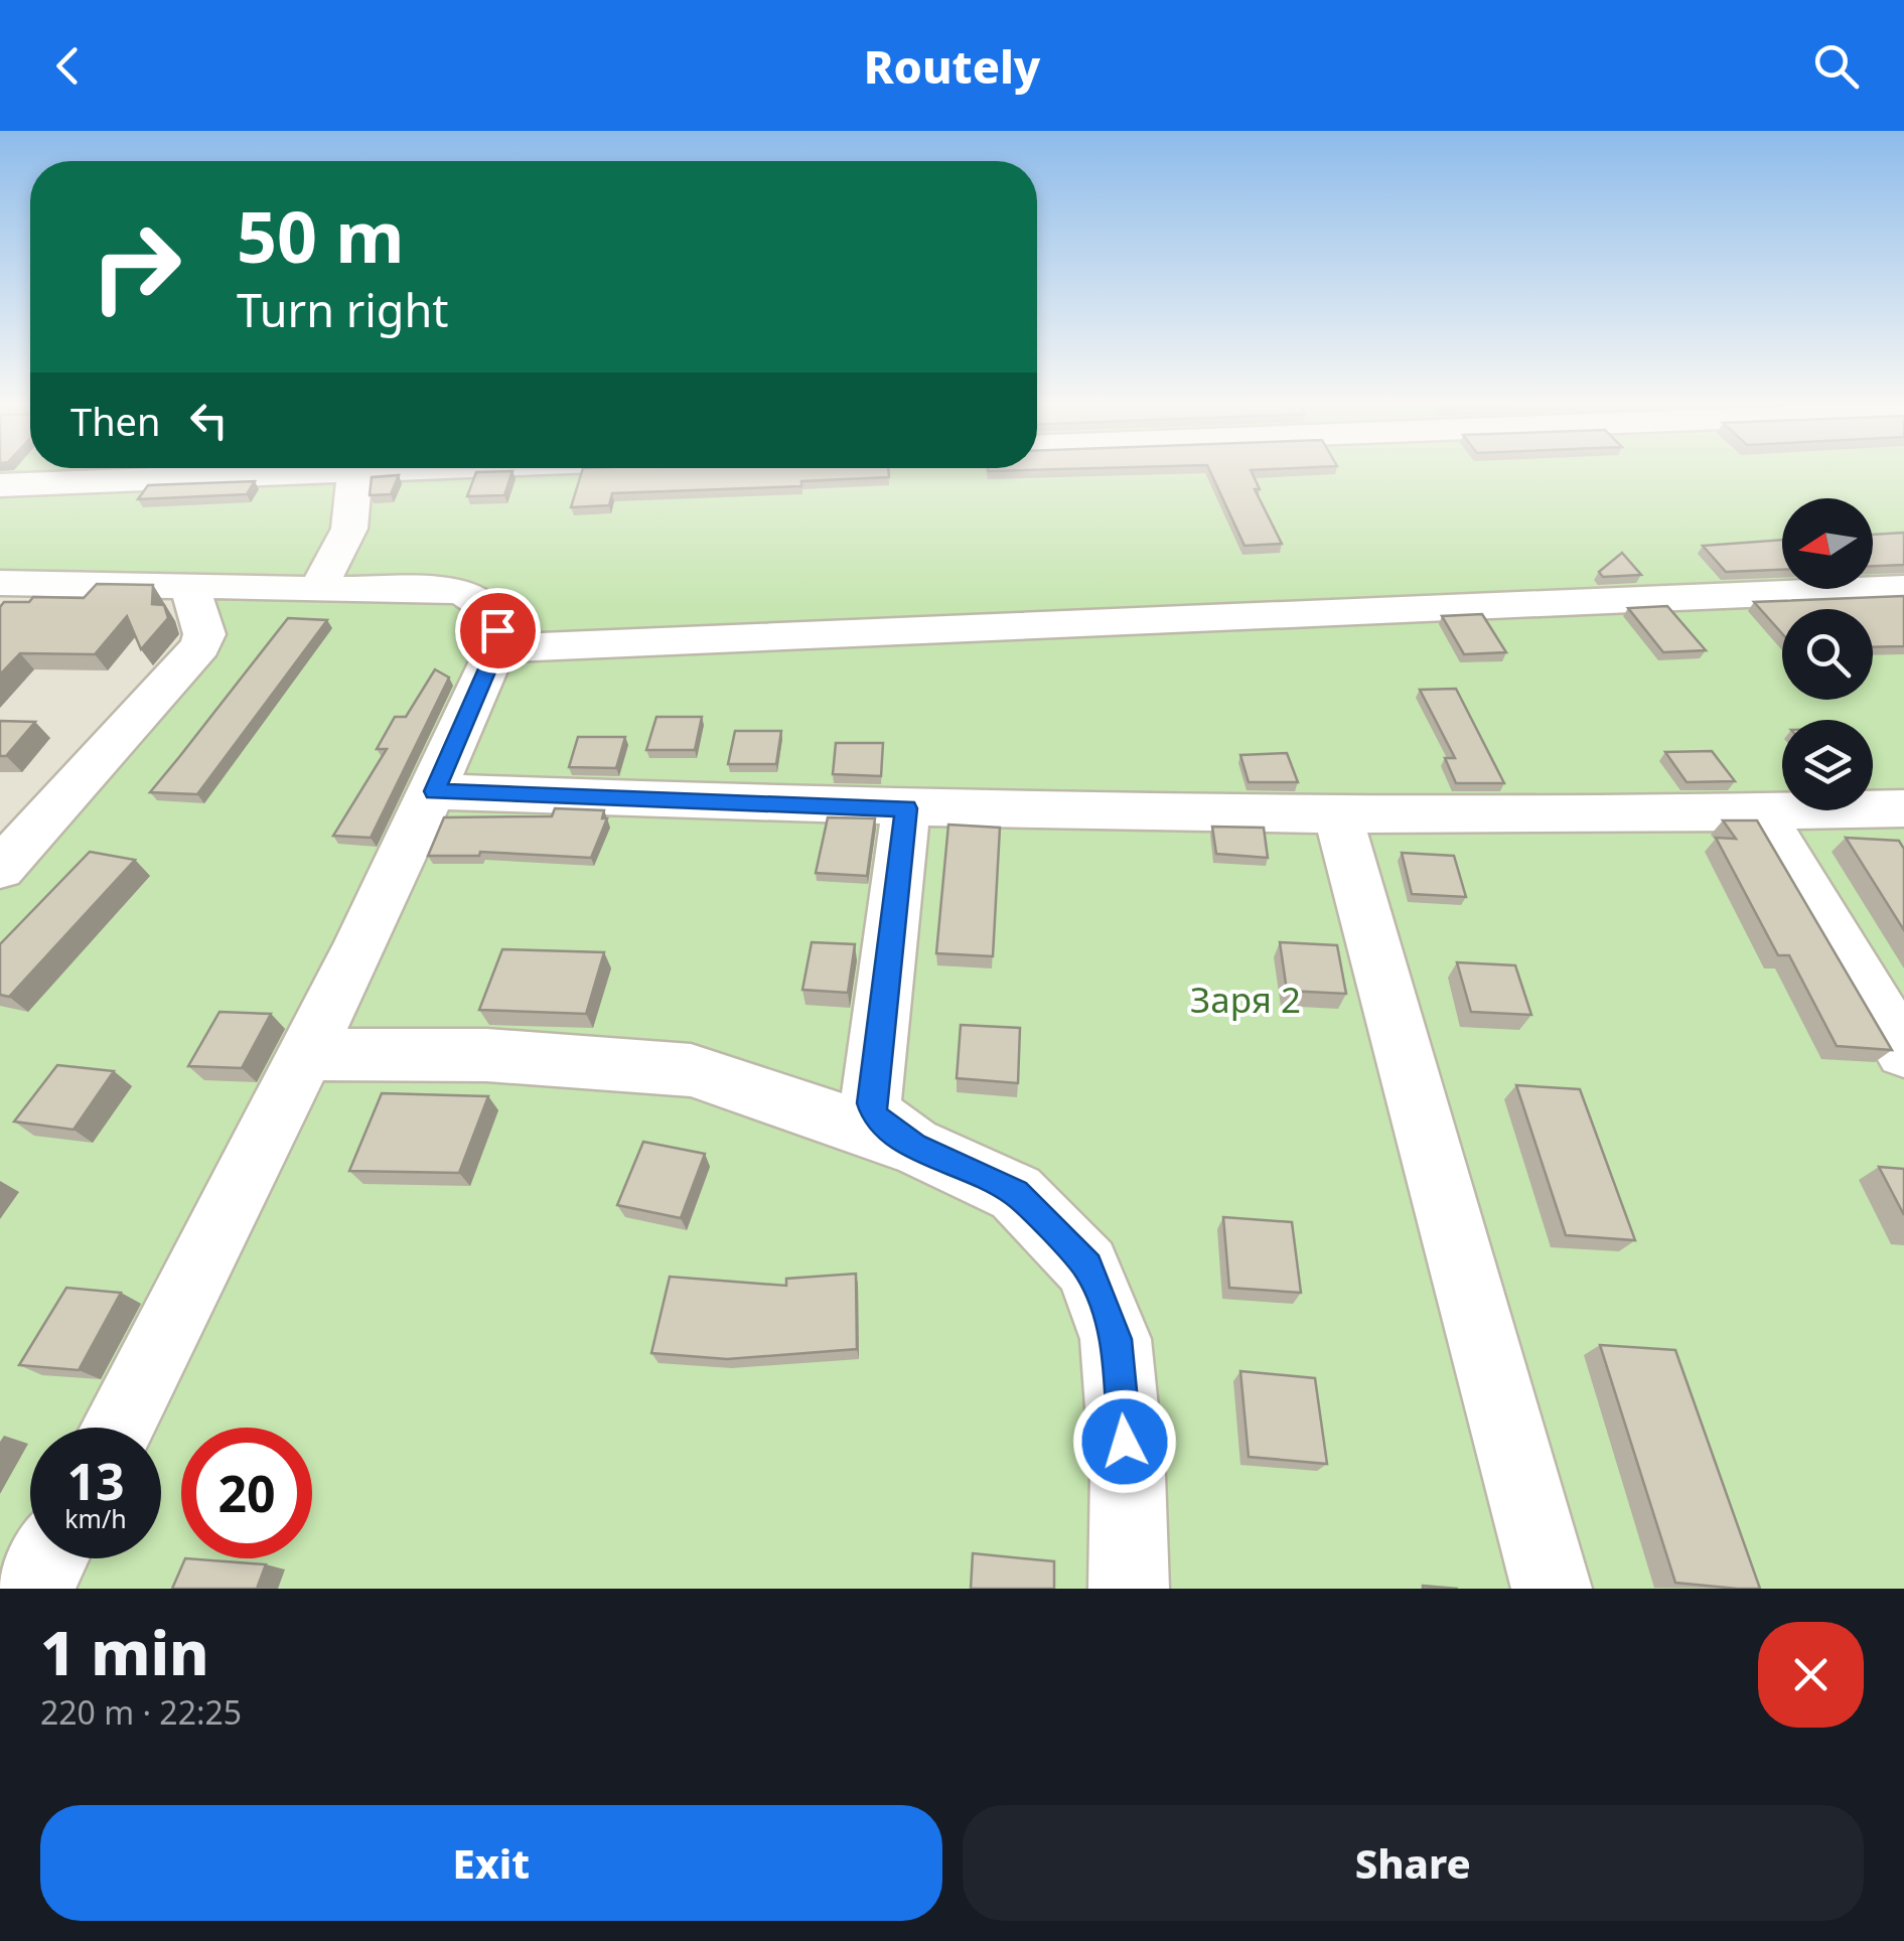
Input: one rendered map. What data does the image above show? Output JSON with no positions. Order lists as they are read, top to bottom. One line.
{"parks":["Заря 2"],"north":"left","page":{"header":"Routely","turn":["50 m","Turn right"],"then":"Then","speed":"13 km/h","limit":"20","heading":["1 min","220 m · 22:25"],"buttons":["Exit","Share"]}}
